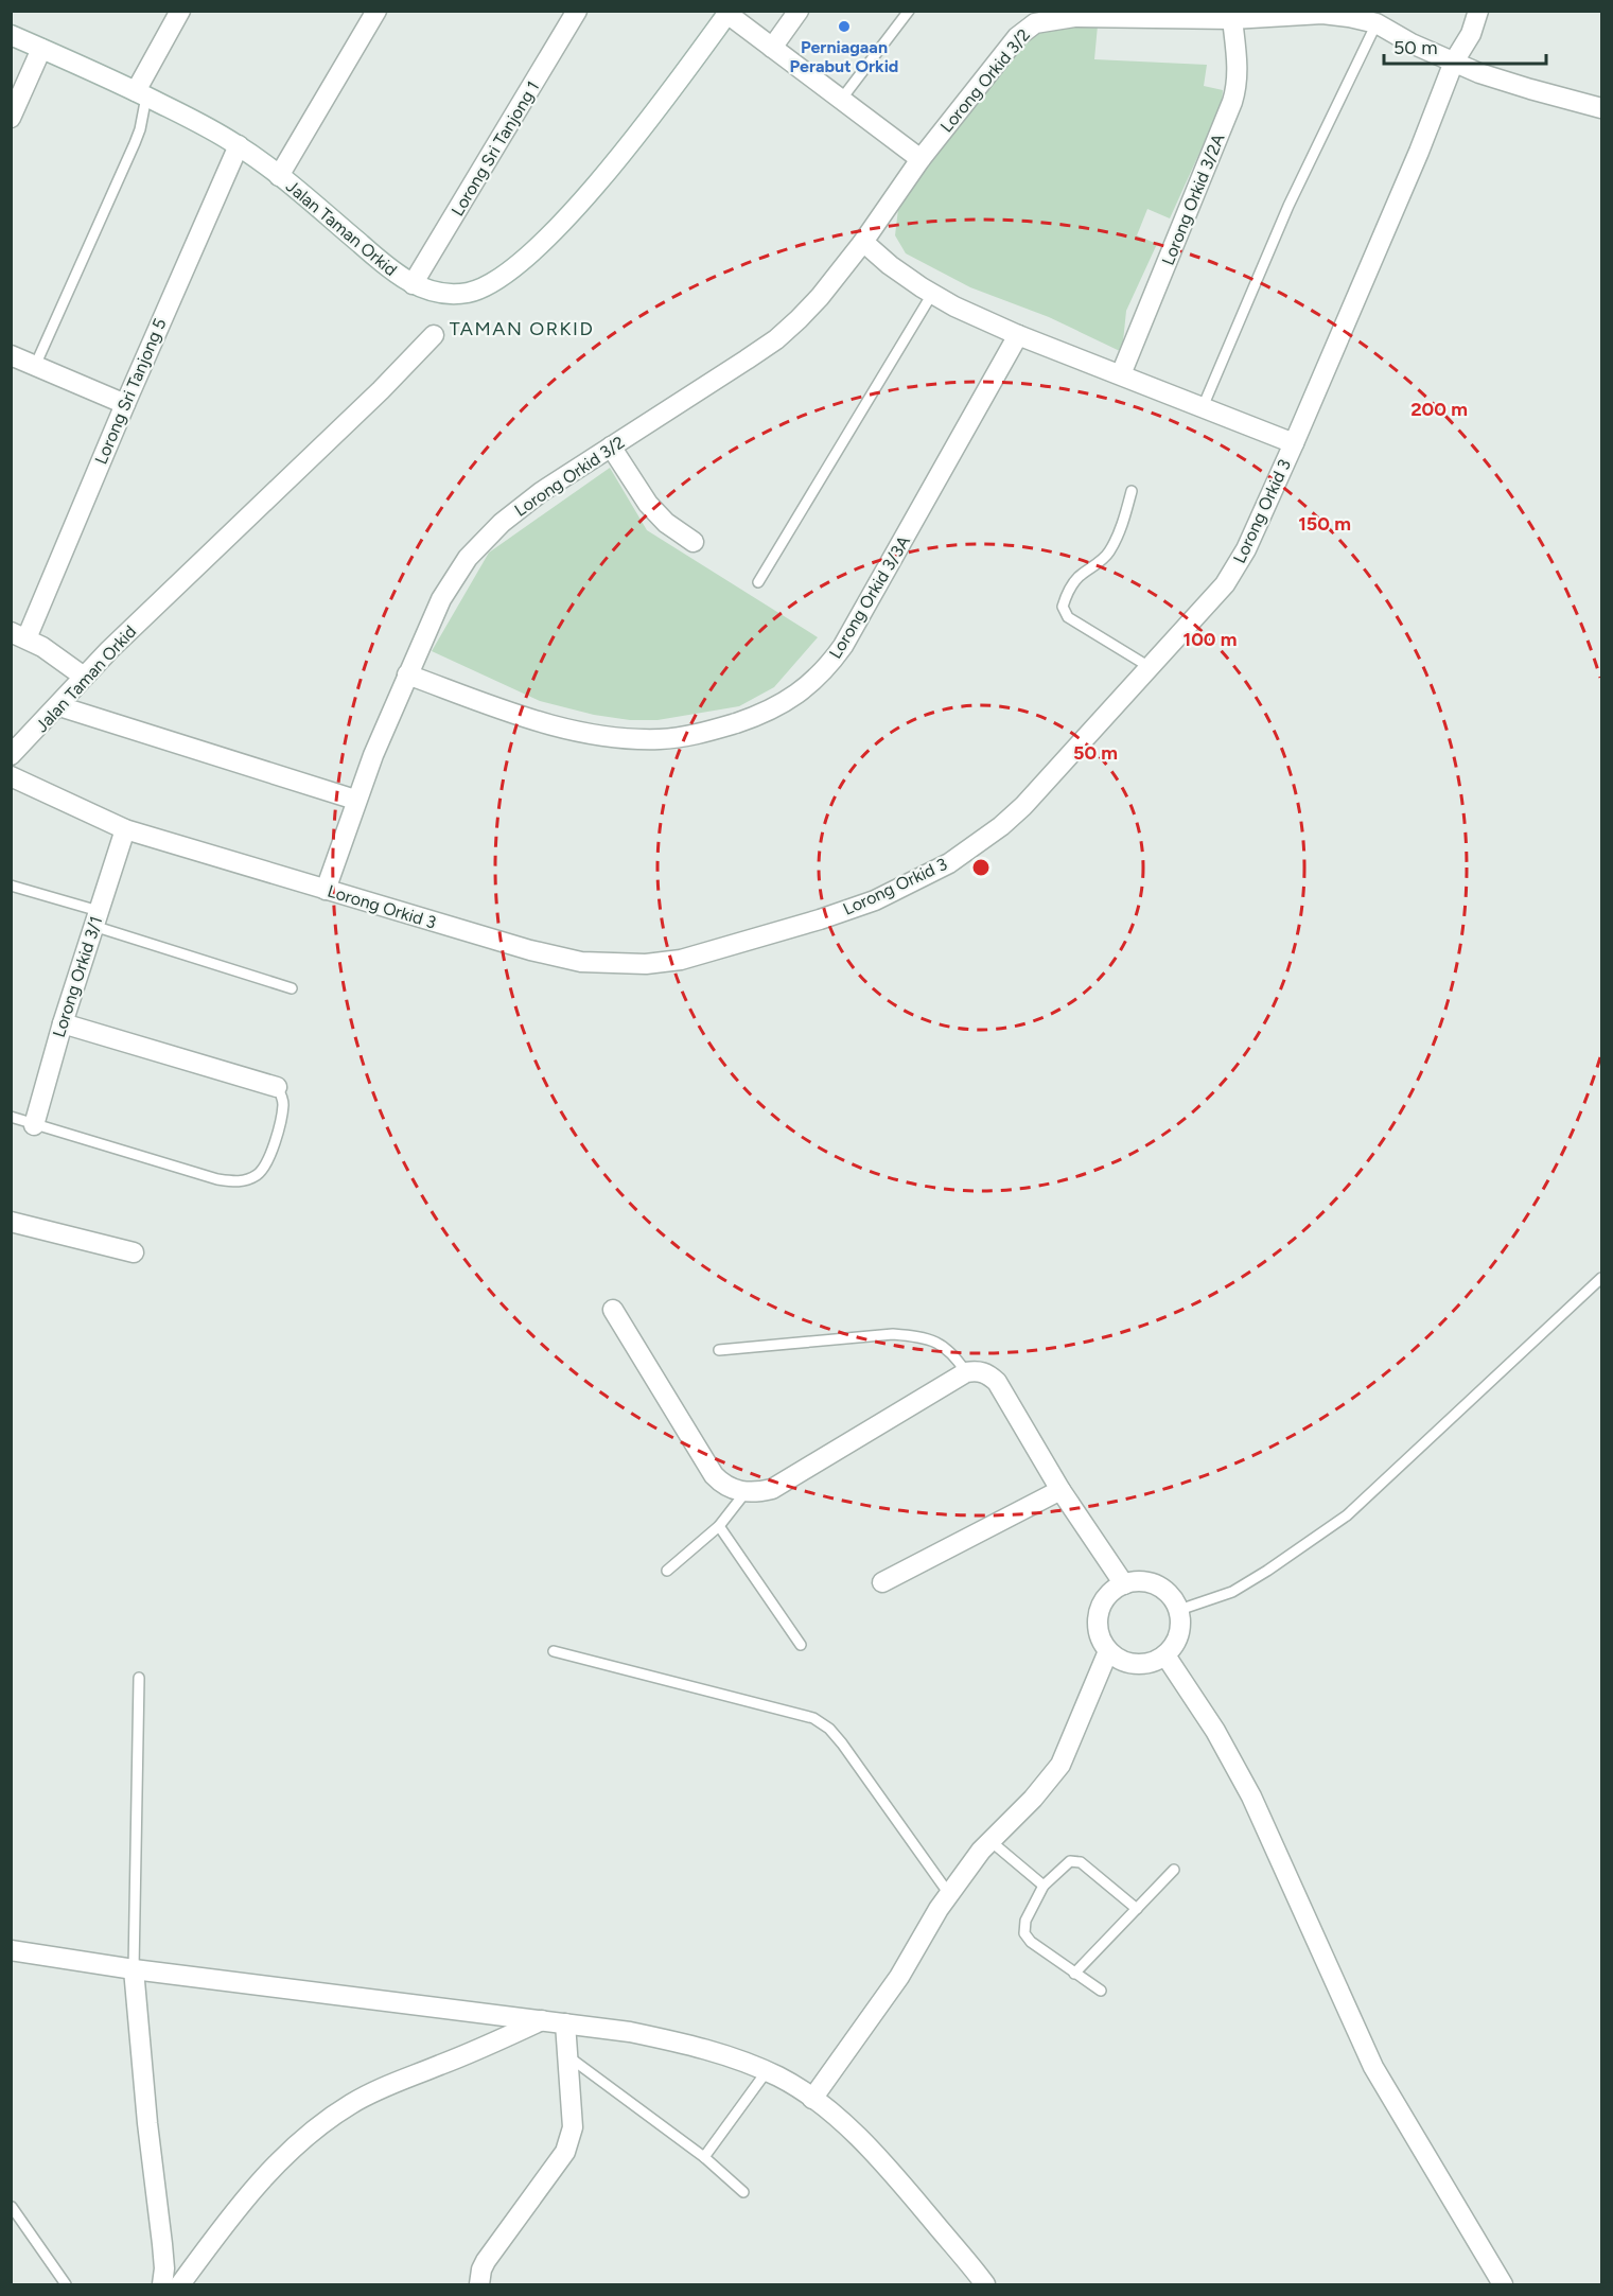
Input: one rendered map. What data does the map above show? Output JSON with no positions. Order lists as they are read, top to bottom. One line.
{"streets":{"street":["Lorong Orkid 3/2","Lorong Sri Tanjong 1","Lorong Orkid 3/2A","Jalan Taman Orkid","Lorong Sri Tanjong 5","Lorong Orkid 3","Lorong Orkid 3/3A","Lorong Orkid 3/1"]},"crossings":[["Lorong Orkid 3/2","Lorong Orkid 3/2A"],["Lorong Orkid 3/2","Lorong Orkid 3"],["Lorong Orkid 3/2","Lorong Orkid 3/3A"],["Lorong Sri Tanjong 1","Jalan Taman Orkid"],["Jalan Taman Orkid","Lorong Sri Tanjong 5"],["Lorong Orkid 3","Lorong Orkid 3/1"]],"districts":["TAMAN ORKID"],"places":["Perniagaan Perabut Orkid"],"scale_bar":"50 m","rings":["200 m","150 m","100 m","50 m"]}
